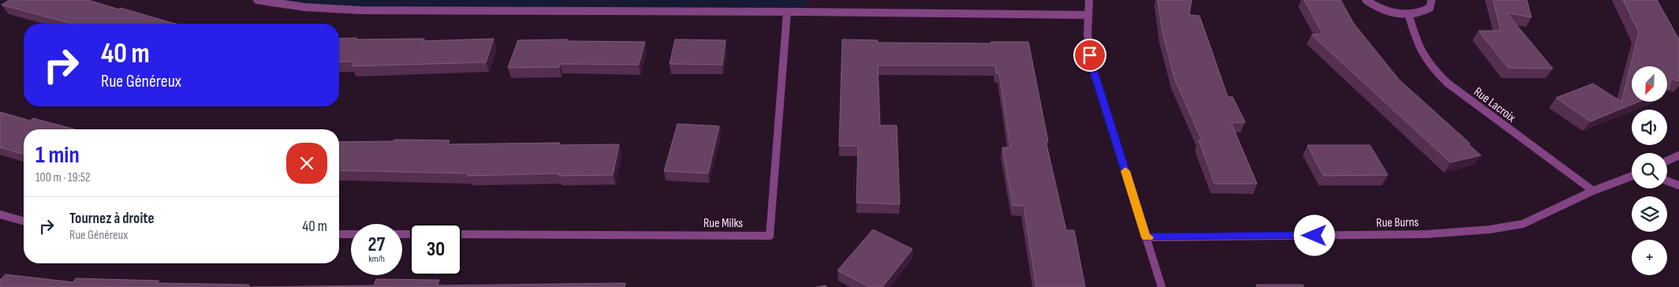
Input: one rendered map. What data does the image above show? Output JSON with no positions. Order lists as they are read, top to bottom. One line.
{"streets":{"street":["Rue Lacroix","Rue Burns","Rue Milks"]},"crossings":[["Rue Lacroix","Rue Burns"]],"north":"bottom left","page":{"turn":["40 m","Rue Généreux"],"map_buttons":"+","heading":["1 min","100 m · 19:52"],"list":[{"name":"Tournez à droite","note":"Rue Généreux","value":"40 m"}],"speed":"27 km/h","limit":"30"}}
